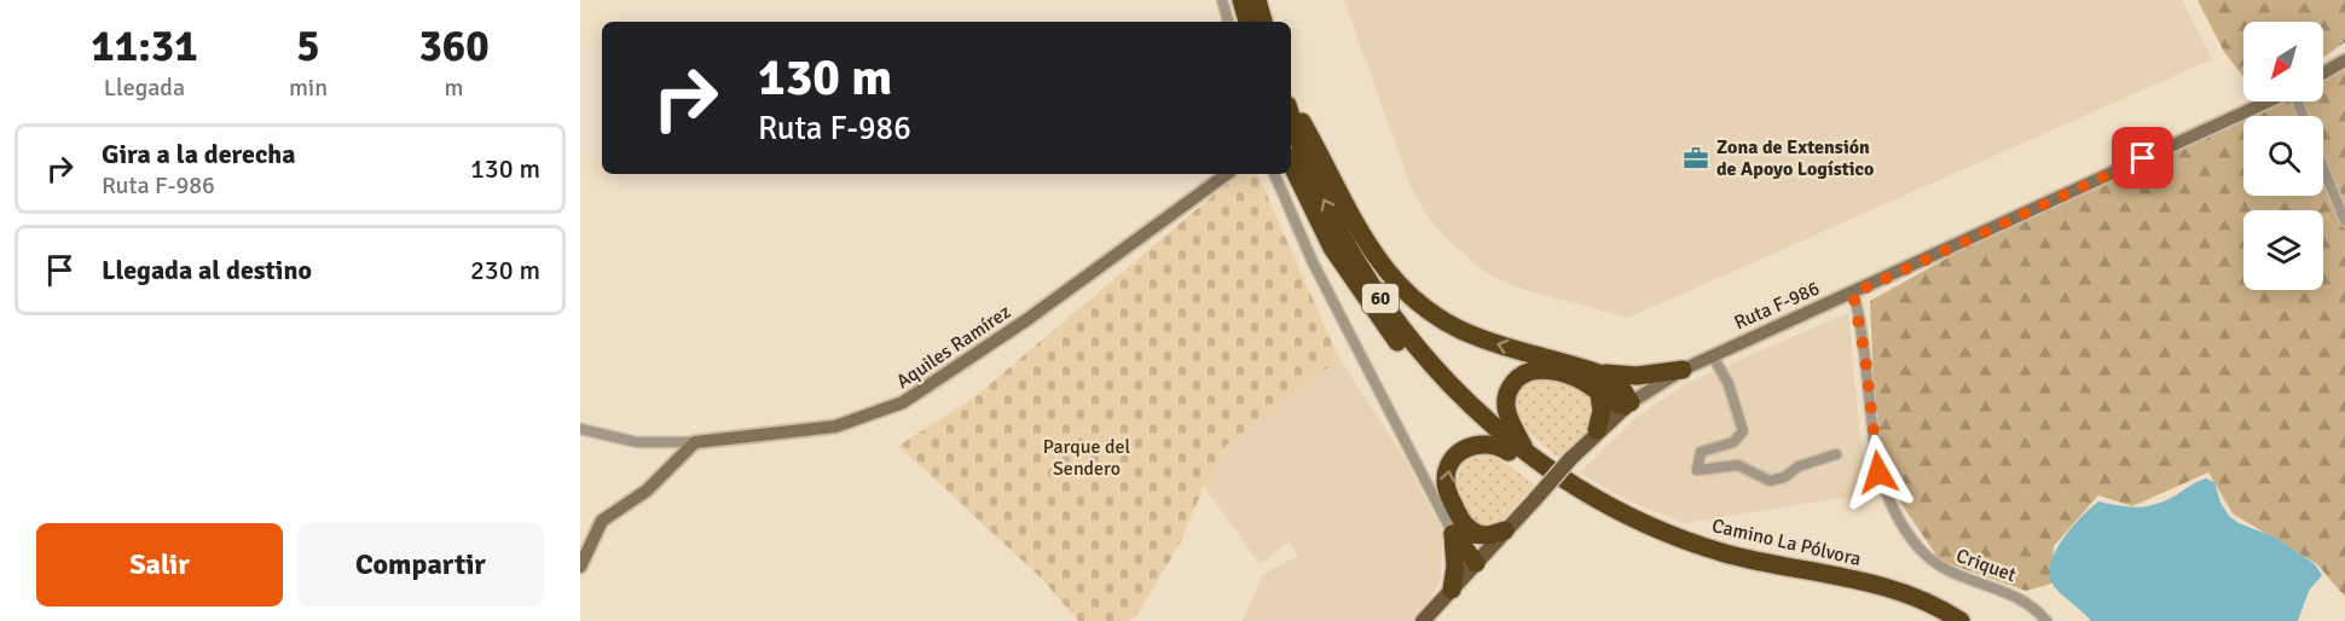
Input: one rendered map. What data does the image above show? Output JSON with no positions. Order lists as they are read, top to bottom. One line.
{"streets":{"highway":["60","Camino La Pólvora"],"main road":["Ruta F-986"],"street":["Aquiles Ramírez","Criquet"]},"crossings":[["Ruta F-986","Criquet"]],"parks":["Parque del Sendero"],"places":{"office":["Zona de Extensión de Apoyo Logístico"]},"north":"bottom left","page":{"eta":["11:31","Llegada","5","min","360","m"],"turn":["130 m","Ruta F-986"],"list":[{"name":"Gira a la derecha","note":"Ruta F-986","value":"130 m"},{"name":"Llegada al destino","value":"230 m"}],"buttons":["Salir","Compartir"]}}
